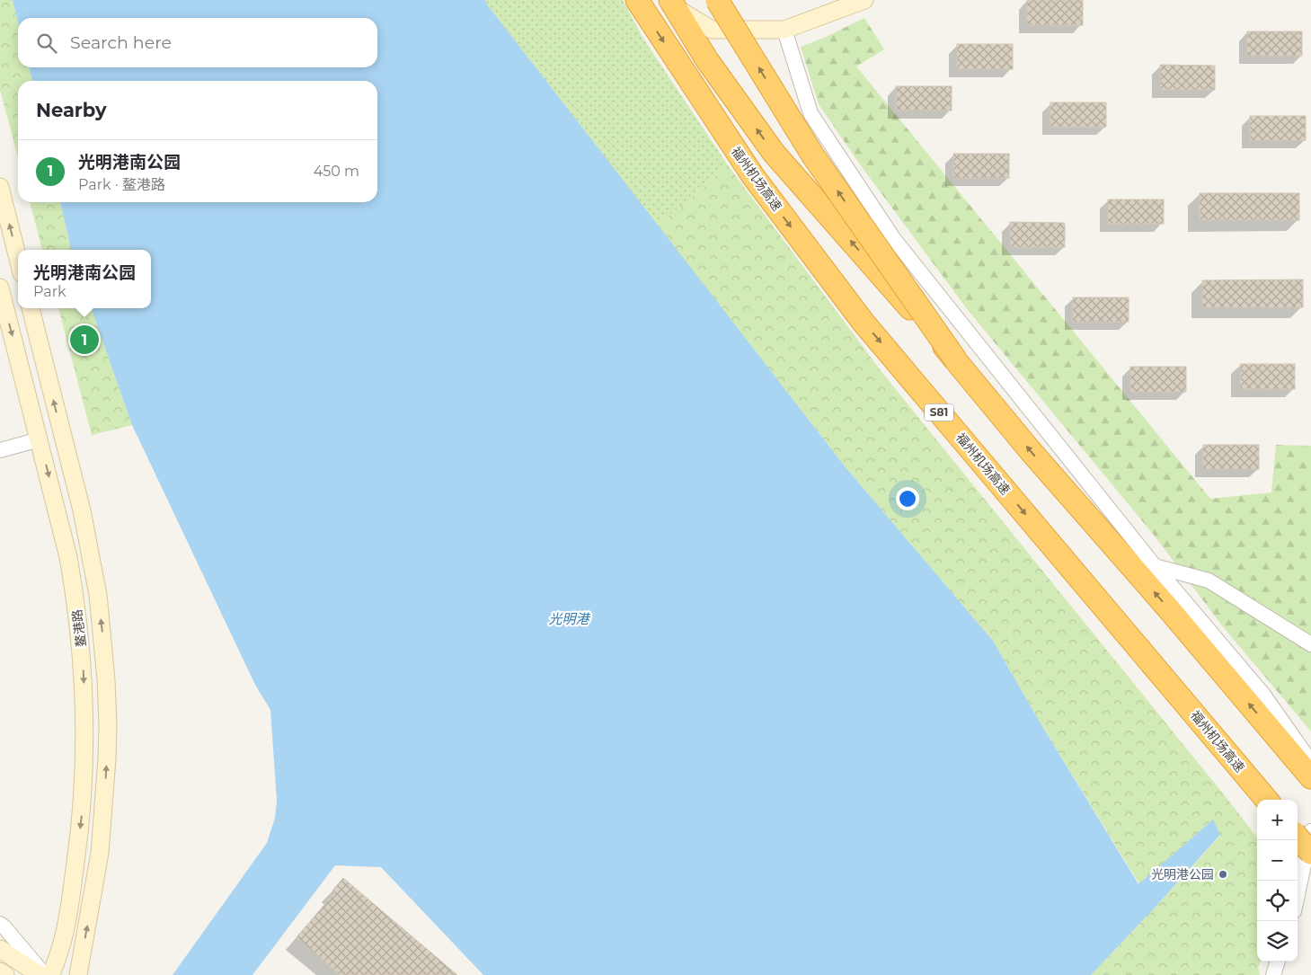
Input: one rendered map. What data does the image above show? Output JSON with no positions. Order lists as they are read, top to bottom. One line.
{"streets":{"highway":["福州机场高速","S81"],"main road":["鳌港路"]},"water":["光明港"],"places":["光明港公园"],"page":{"search":"Search here","heading":"Nearby","list":[{"mark":"1","name":"光明港南公园","note":"Park · 鳌港路","value":"450 m"}],"popup":["光明港南公园","Park"],"pins":"1","map_buttons":["+","−"]}}
